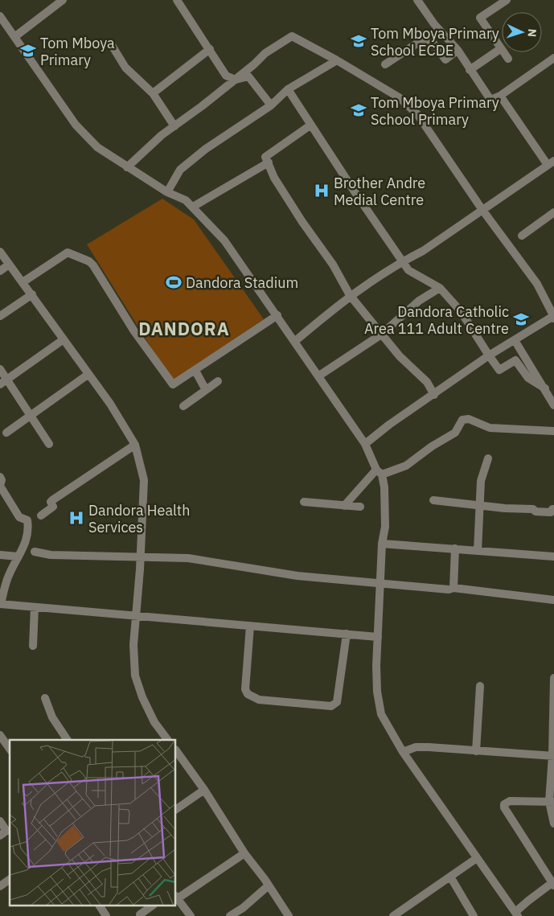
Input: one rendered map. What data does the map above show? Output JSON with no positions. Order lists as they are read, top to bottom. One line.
{"districts":["DANDORA"],"places":{"school or university":["Tom Mboya Primary School ECDE","Tom Mboya Primary","Tom Mboya Primary School Primary","Dandora Catholic Area 111 Adult Centre"],"hospital":["Brother Andre Medial Centre","Dandora Health Services"],"sports":["Dandora Stadium"]},"north":"right"}
